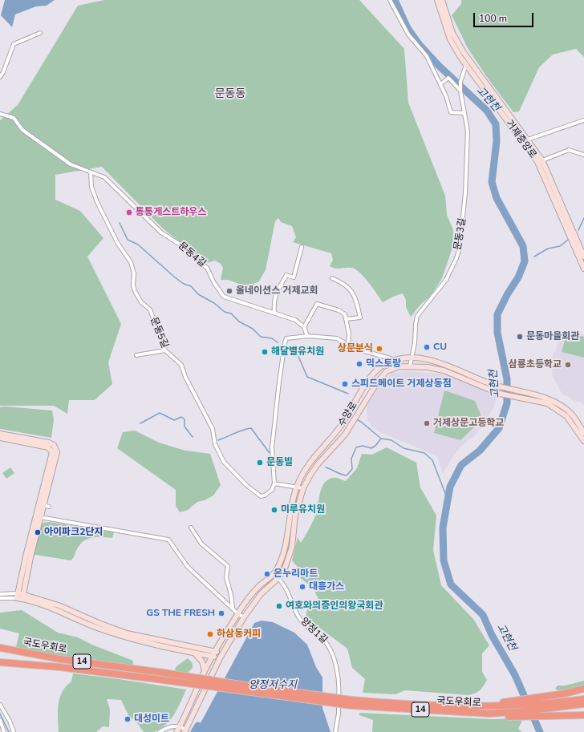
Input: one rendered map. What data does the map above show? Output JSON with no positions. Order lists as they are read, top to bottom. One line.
{"streets":{"highway":["국도우회로","14"],"street":["거제중앙로","문동3길","문동4길","문동5길","수양로","양정1길"]},"crossings":[["거제중앙로","문동3길"],["문동3길","수양로"],["문동4길","문동5길"],["수양로","양정1길"],["국도우회로","14"]],"districts":["문동동"],"water":["고현천","양정저수지"],"places":["통통게스트하우스","올네이션스 거제교회","문동마을회관","CU","상문분식","해달별유치원","믹스토랑","삼룡초등학교","스피드메이트 거제상동점","거제상문고등학교","문동빌","미루유치원","아이파크2단지","온누리마트","대흥가스","여호와의증인의왕국회관","GS THE FRESH","하삼동커피","대성미트"],"scale_bar":"100 m"}
